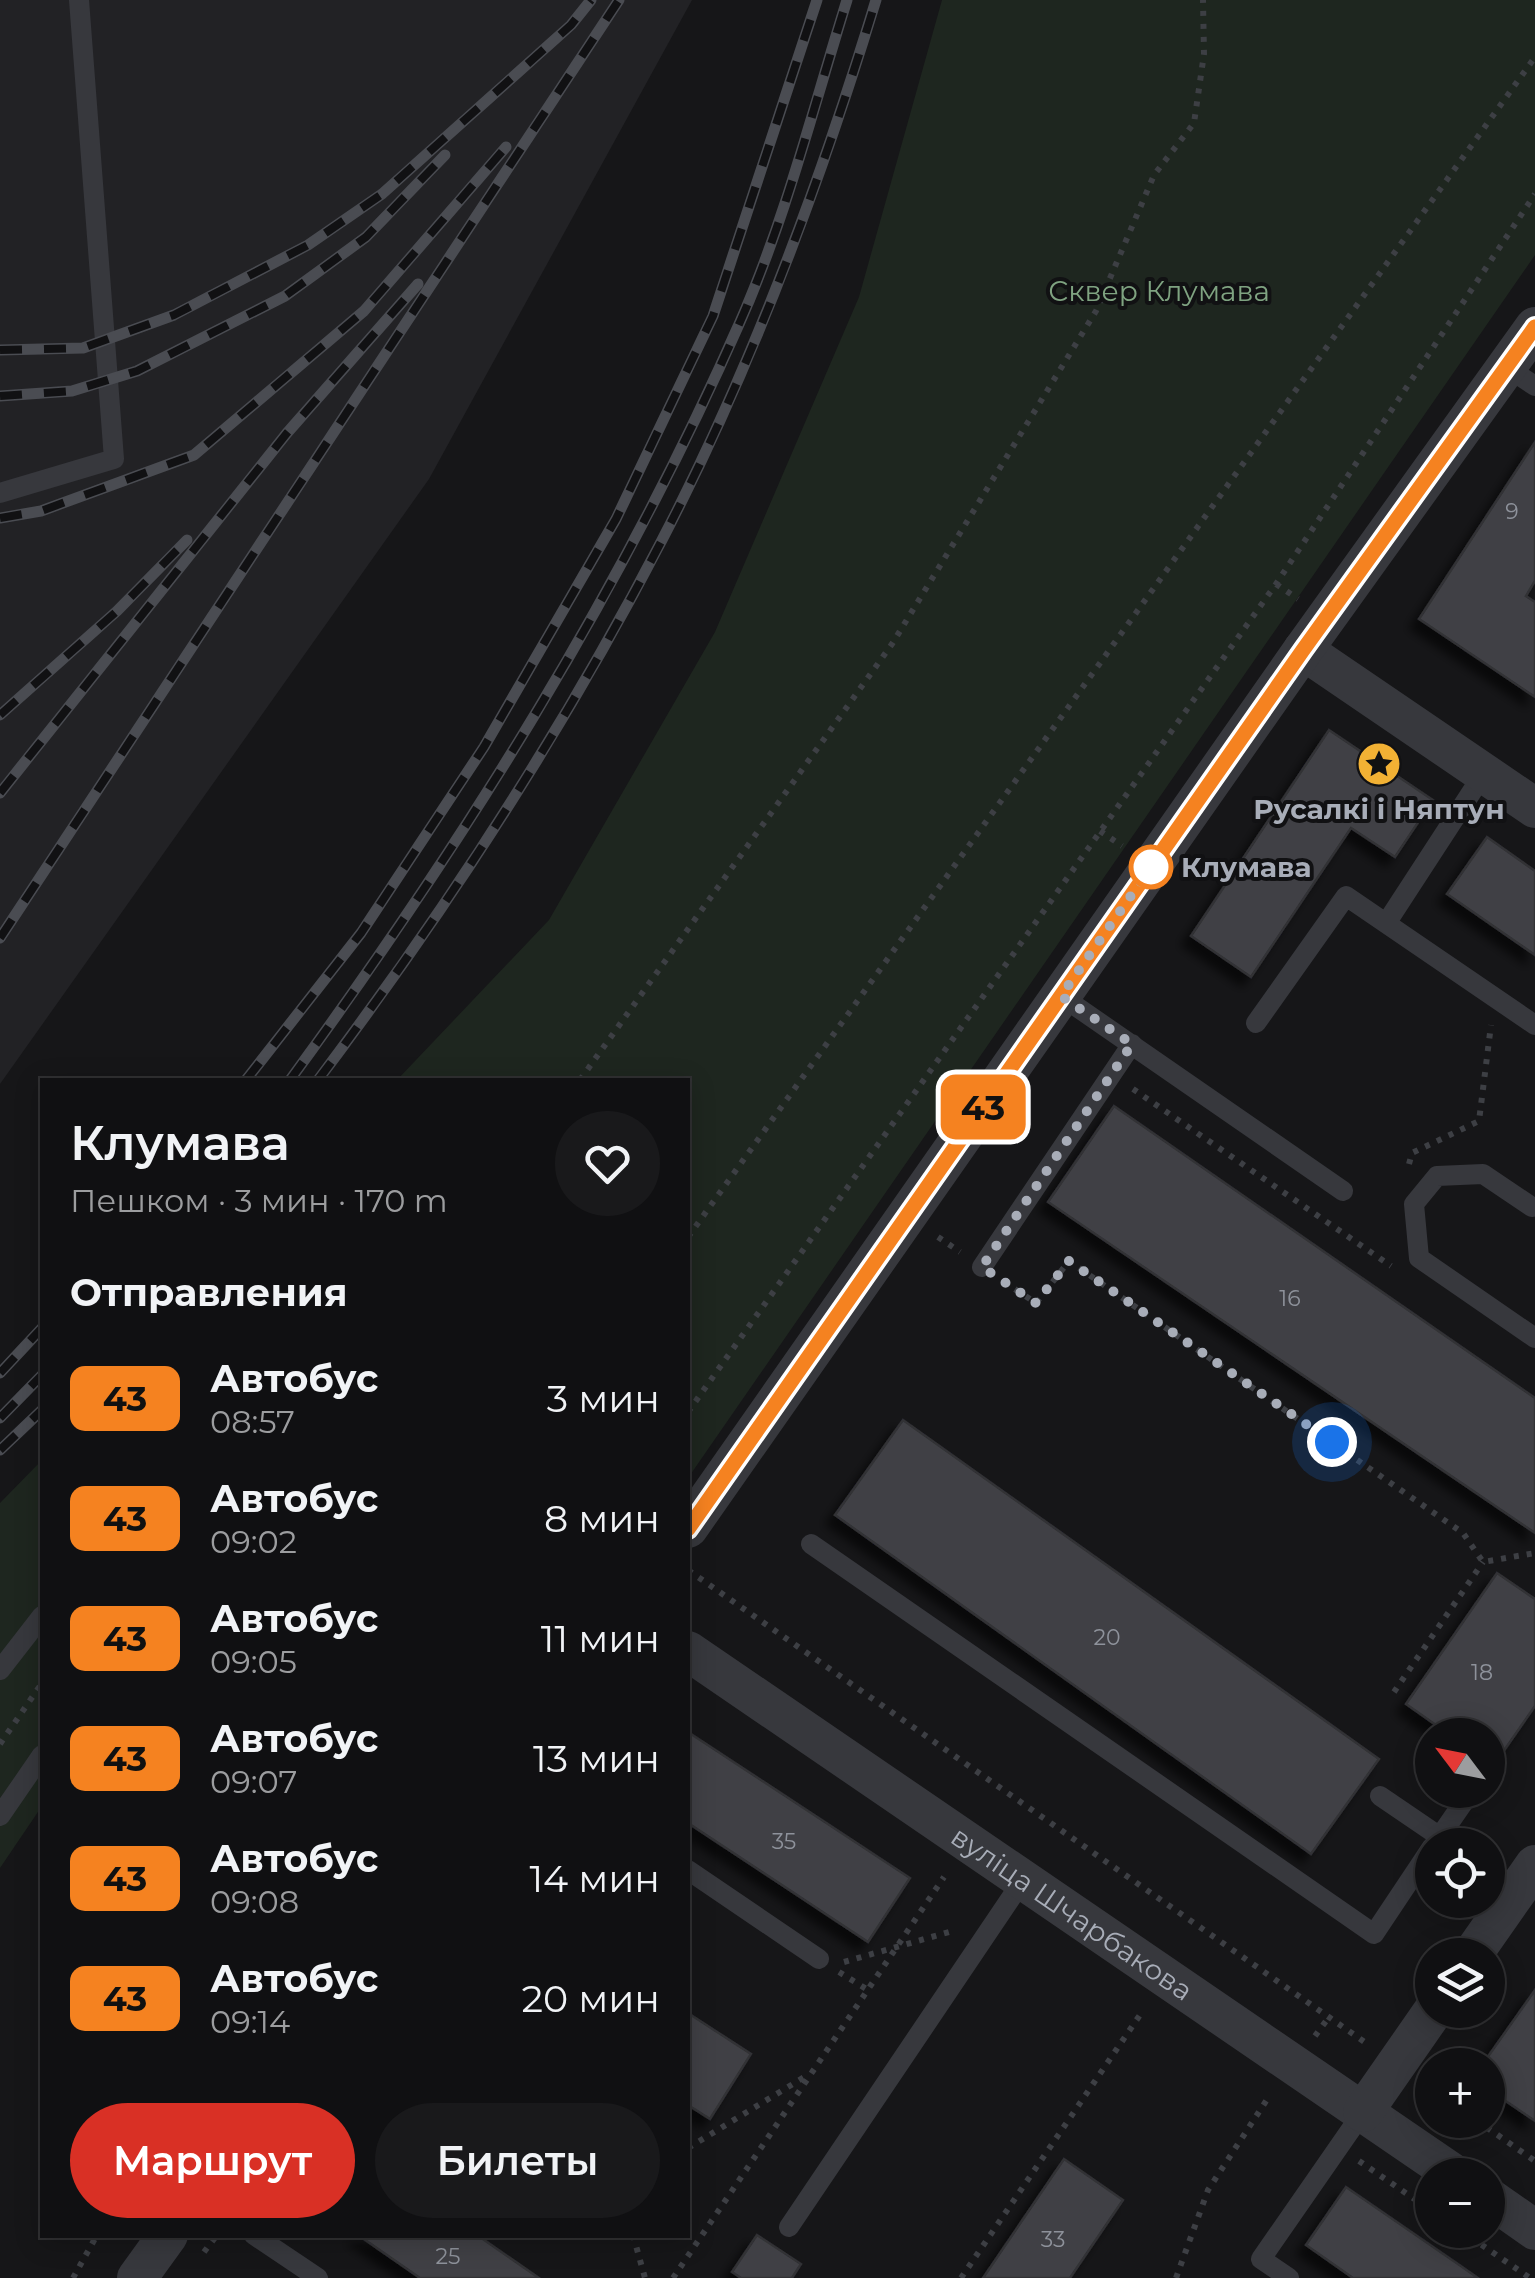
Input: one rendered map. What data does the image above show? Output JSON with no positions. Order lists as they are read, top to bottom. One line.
{"streets":{"street":["вуліца Шчарбакова"]},"parks":["Сквер Клумава"],"places":{"place":["Русалкі і Няптун"],"other":["Клумава"]},"lines":["bus line 43"],"house_numbers":["9","16","20","18","35","33","25"],"north":"top left","page":{"on_map":"43","heading":[["Клумава","Пешком · 3 мин · 170 m"],"Отправления"],"list":[{"mark":"43","name":"Автобус","note":"08:57","value":"3 мин"},{"mark":"43","name":"Автобус","note":"09:02","value":"8 мин"},{"mark":"43","name":"Автобус","note":"09:05","value":"11 мин"},{"mark":"43","name":"Автобус","note":"09:07","value":"13 мин"},{"mark":"43","name":"Автобус","note":"09:08","value":"14 мин"},{"mark":"43","name":"Автобус","note":"09:14","value":"20 мин"}],"map_buttons":["+","−"],"buttons":["Маршрут","Билеты"]}}
